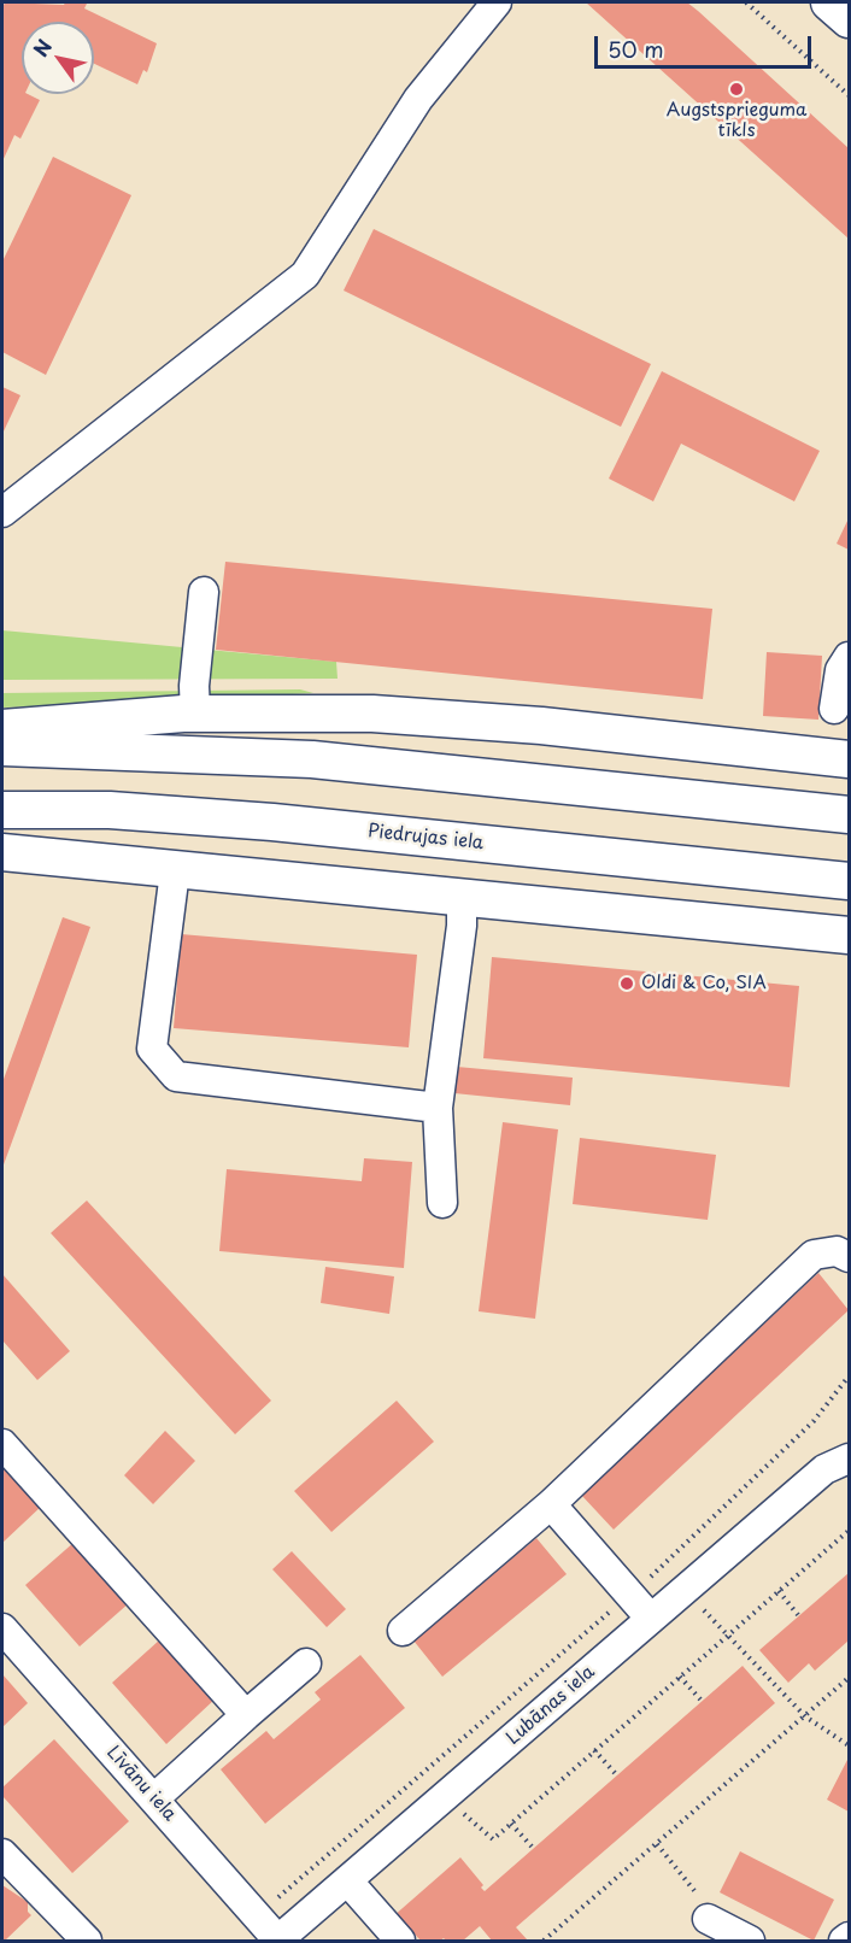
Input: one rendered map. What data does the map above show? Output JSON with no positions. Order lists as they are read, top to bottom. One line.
{"streets":{"main road":["Piedrujas iela"],"street":["Lubānas iela","Līvānu iela"]},"crossings":[["Lubānas iela","Līvānu iela"]],"places":["Augstsprieguma tīkls","Oldi & Co, SIA"],"scale_bar":"50 m","north":"top left"}
